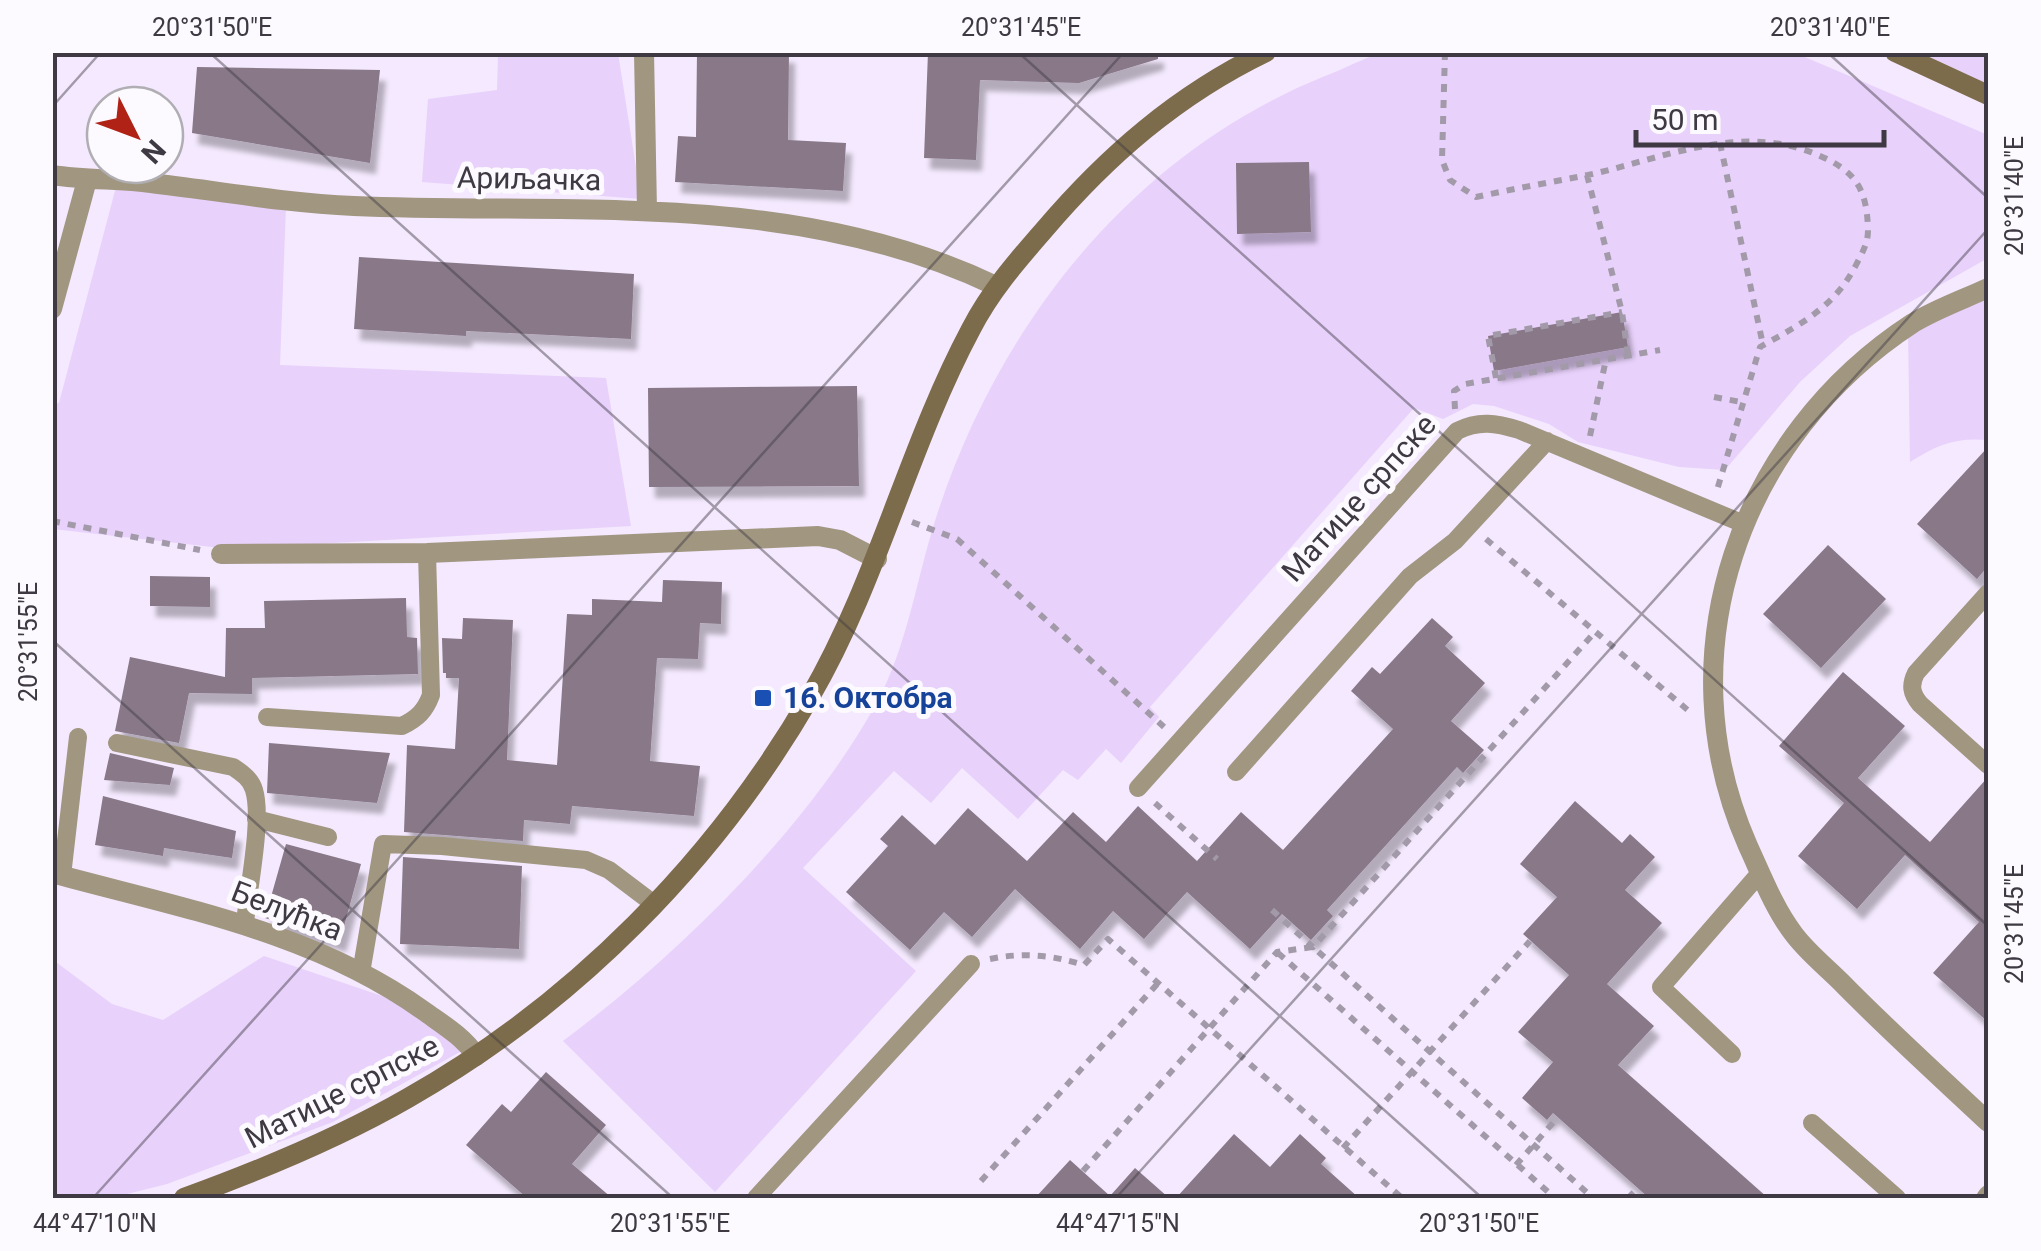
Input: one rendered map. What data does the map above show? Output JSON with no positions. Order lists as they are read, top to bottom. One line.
{"streets":{"main road":["Матице српске"],"street":["Ариљачка","Белућка"]},"crossings":[["Ариљачка","Матице српске"],["Матице српске","Белућка"]],"places":{"transit":["16. Октобра"]},"scale_bar":"50 m","north":"bottom right","coordinates":["20°31'50\"E","20°31'45\"E","20°31'40\"E","20°31'55\"E","44°47'10\"N","44°47'15\"N"]}
